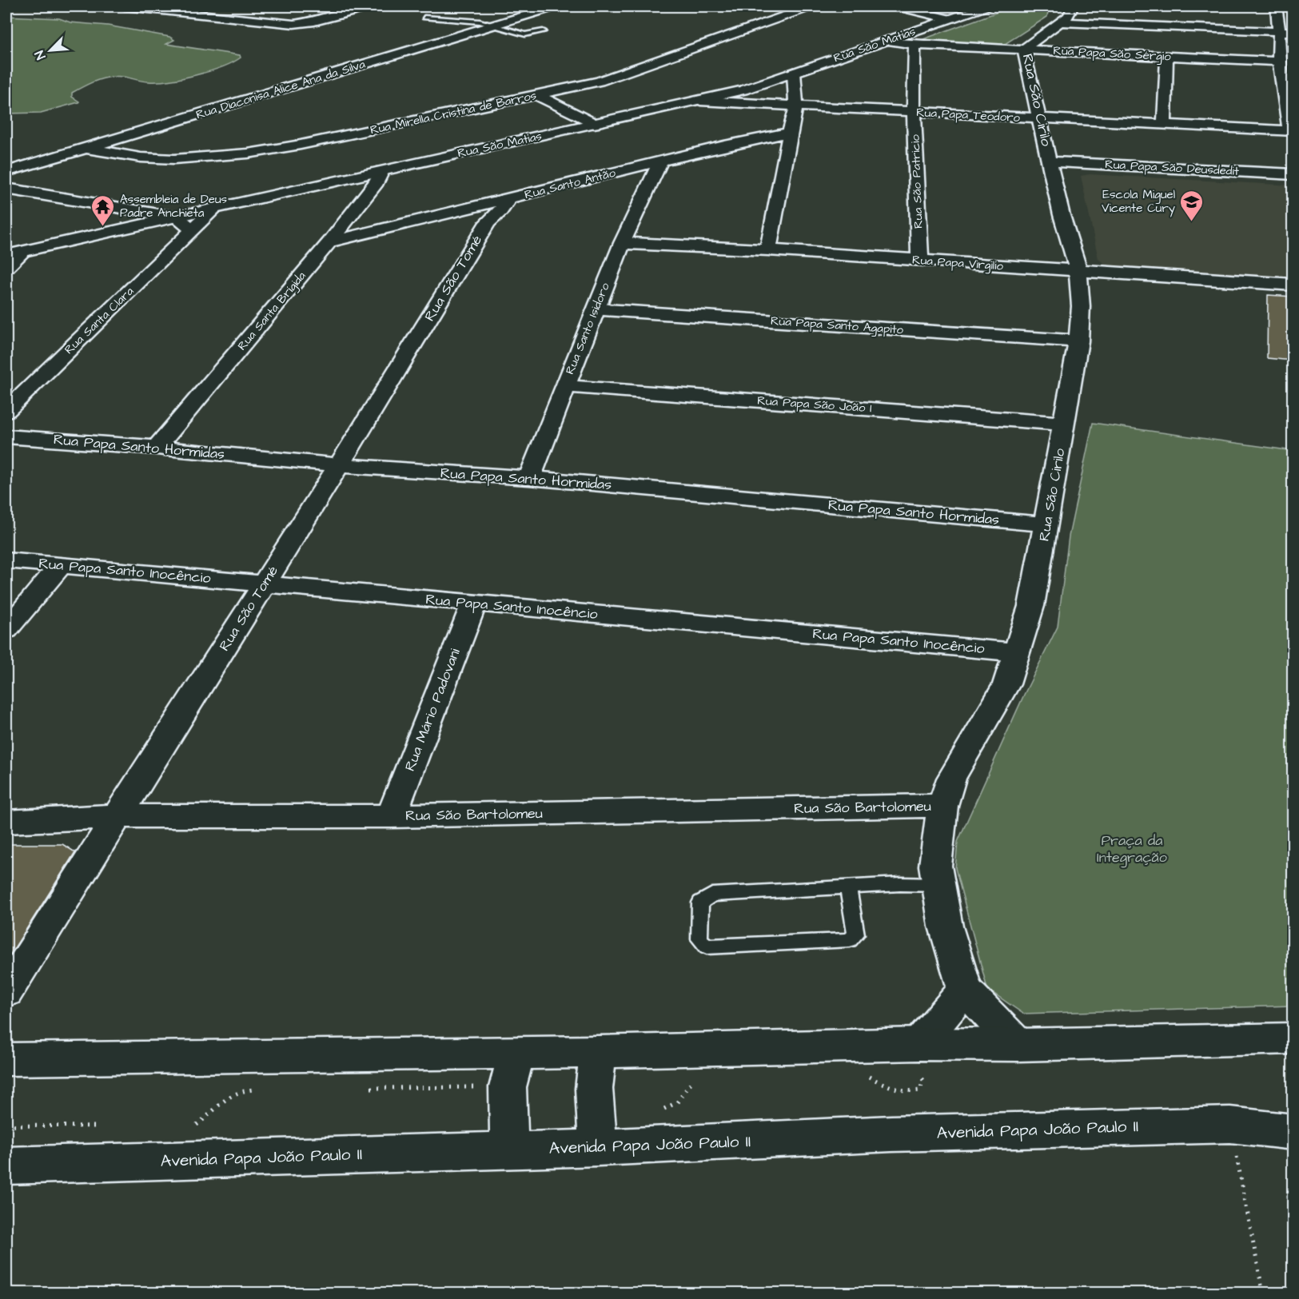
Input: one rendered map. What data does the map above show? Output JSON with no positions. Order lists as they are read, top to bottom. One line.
{"streets":{"street":["Rua São Matias","Rua Papa São Sérgio","Rua Diaconisa Alice Ana da Silva","Rua São Cirilo","Rua Mirella Cristina de Barros","Rua Papa Teodoro","Rua Papa São Deusdedit","Rua São Patricio","Rua Santo Antão","Rua Papa Virgilio","Rua São Tomé","Rua Santa Brígida","Rua Santa Clara","Rua Papa Santo Agapito","Rua Santo Isidoro","Rua Papa São João I","Rua Papa Santo Hormidas","Rua Papa Santo Inocêncio","Rua Mário Padovani","Rua São Bartolomeu","Avenida Papa João Paulo II"]},"crossings":[["Rua São Matias","Rua Papa São Sérgio"],["Rua São Matias","Rua Papa Teodoro"],["Rua São Matias","Rua Santa Brígida"],["Rua São Matias","Rua Santa Clara"],["Rua Papa São Sérgio","Rua São Cirilo"],["Rua Papa São Sérgio","Rua São Patricio"],["Rua Diaconisa Alice Ana da Silva","Rua Mirella Cristina de Barros"],["Rua São Cirilo","Rua Papa Teodoro"],["Rua São Cirilo","Rua Papa São Deusdedit"],["Rua São Cirilo","Rua Papa Virgilio"],["Rua São Cirilo","Rua Papa Santo Agapito"],["Rua São Cirilo","Rua Papa São João I"],["Rua São Cirilo","Rua Papa Santo Hormidas"],["Rua São Cirilo","Rua Papa Santo Inocêncio"],["Rua São Cirilo","Rua São Bartolomeu"],["Rua Papa Teodoro","Rua São Patricio"],["Rua São Patricio","Rua Papa Virgilio"],["Rua Santo Antão","Rua São Tomé"],["Rua Santo Antão","Rua Santa Brígida"],["Rua Santo Antão","Rua Santo Isidoro"],["Rua Papa Virgilio","Rua Santo Isidoro"],["Rua São Tomé","Rua Papa Santo Hormidas"],["Rua São Tomé","Rua Papa Santo Inocêncio"],["Rua São Tomé","Rua São Bartolomeu"],["Rua Santa Brígida","Rua Papa Santo Hormidas"],["Rua Papa Santo Agapito","Rua Santo Isidoro"],["Rua Santo Isidoro","Rua Papa São João I"],["Rua Santo Isidoro","Rua Papa Santo Hormidas"],["Rua Papa Santo Inocêncio","Rua Mário Padovani"],["Rua Mário Padovani","Rua São Bartolomeu"]],"parks":["Praça da Integração"],"places":{"school or university":["Escola Miguel Vicente Cury"],"temple":["Assembleia de Deus Padre Anchieta"]},"north":"bottom left"}
